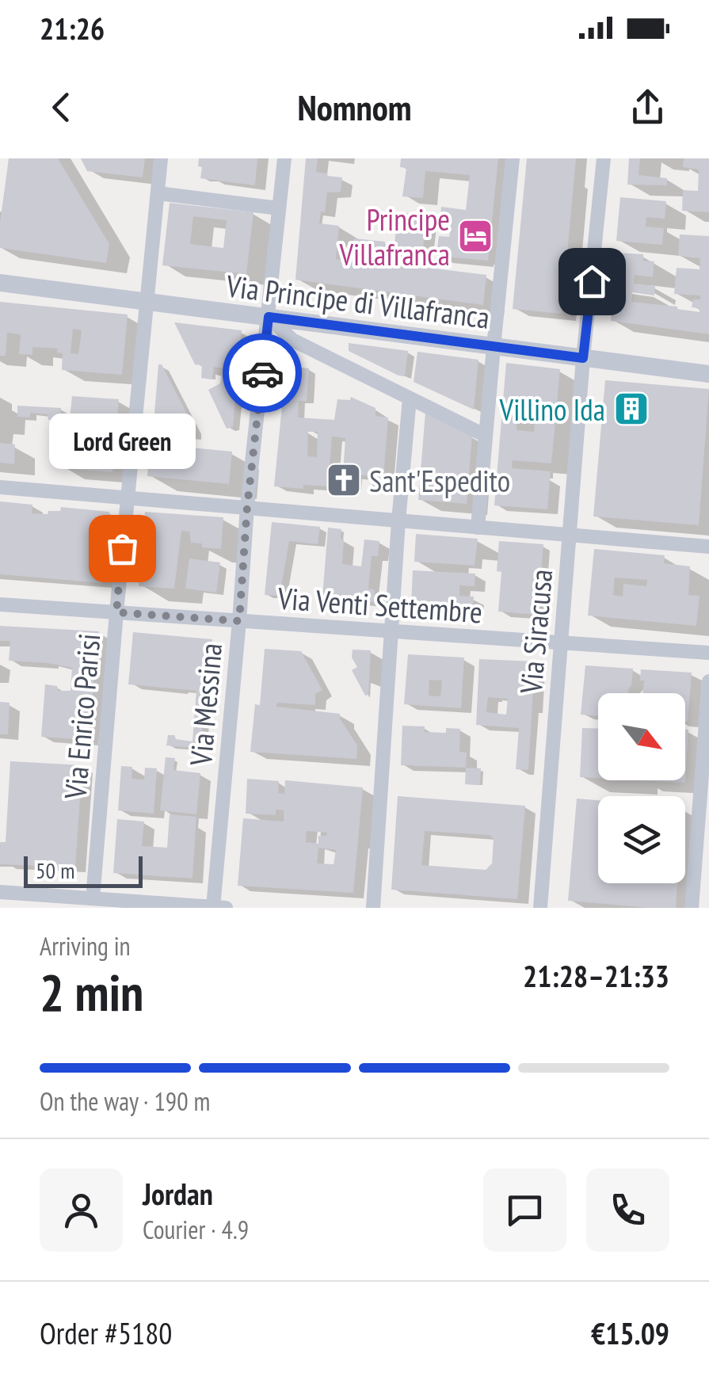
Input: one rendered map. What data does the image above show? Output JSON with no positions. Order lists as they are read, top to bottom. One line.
{"streets":{"street":["Via Principe di Villafranca","Via Venti Settembre","Via Siracusa","Via Messina","Via Enrico Parisi"]},"crossings":[["Via Principe di Villafranca","Via Siracusa"],["Via Principe di Villafranca","Via Messina"],["Via Principe di Villafranca","Via Enrico Parisi"],["Via Venti Settembre","Via Siracusa"],["Via Venti Settembre","Via Messina"],["Via Venti Settembre","Via Enrico Parisi"]],"places":{"hotel":["Principe Villafranca"],"building":["Villino Ida"],"church":["Sant'Espedito"],"other":["Lord Green"]},"scale_bar":"50 m","north":"bottom right","page":{"status":"21:26","header":"Nomnom","bubble":"Lord Green","scale":"50 m","heading":["2 min","Arriving in","21:28–21:33"],"panel":["Jordan","Courier · 4.9","Order #5180","€15.09"],"bar":"On the way · 190 m"}}
